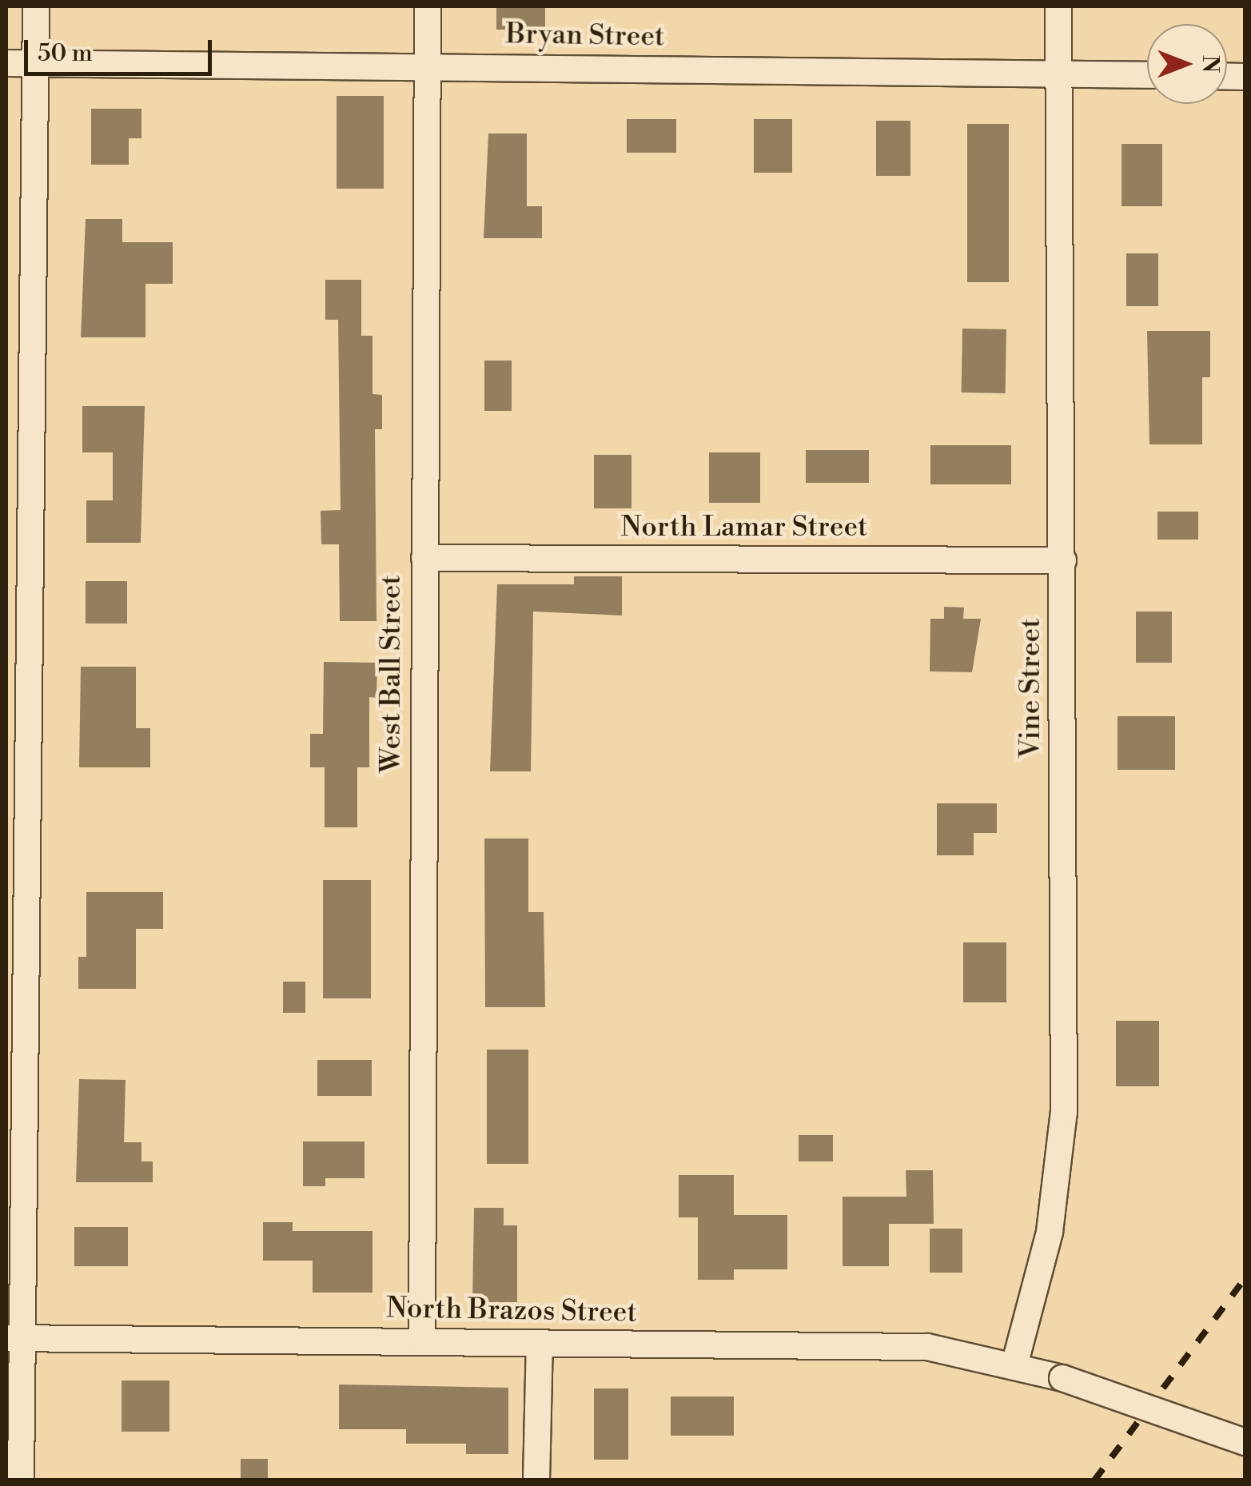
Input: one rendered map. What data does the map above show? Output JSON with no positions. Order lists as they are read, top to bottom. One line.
{"streets":{"street":["Bryan Street","North Lamar Street","West Ball Street","Vine Street","North Brazos Street"]},"crossings":[["Bryan Street","West Ball Street"],["Bryan Street","Vine Street"],["North Lamar Street","West Ball Street"],["North Lamar Street","Vine Street"],["West Ball Street","North Brazos Street"],["Vine Street","North Brazos Street"]],"scale_bar":"50 m","north":"right"}
